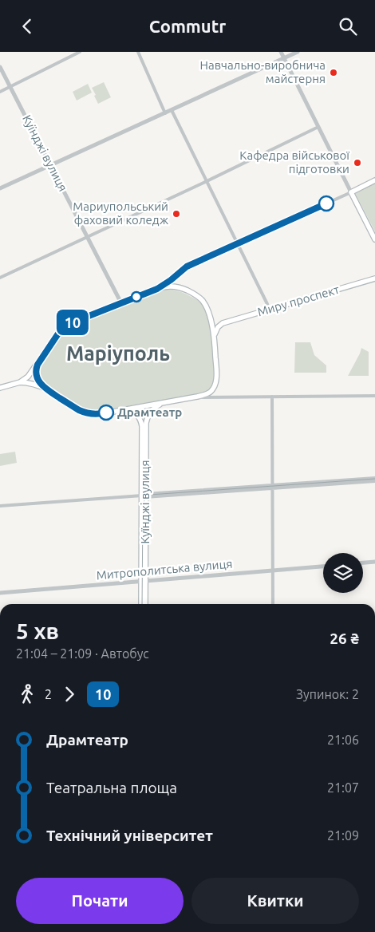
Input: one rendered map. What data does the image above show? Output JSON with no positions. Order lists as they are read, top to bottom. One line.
{"streets":{"main road":["Куїнджі вулиця","Миру проспект"],"street":["Митрополитська вулиця"]},"crossings":[["Куїнджі вулиця","Митрополитська вулиця"]],"districts":["Маріуполь"],"places":["Навчально-виробнича майстерня","Кафедра військової підготовки","Мариупольський фаховий коледж","Драмтеатр"],"lines":["bus line 10"],"page":{"header":"Commutr","on_map":"10","heading":["5 хв","21:04 – 21:09 · Автобус","26 ₴"],"legs":["2","10","Зупинок: 2"],"list":[{"name":"Драмтеатр","value":"21:06"},{"name":"Театральна площа","value":"21:07"},{"name":"Технічний університет","value":"21:09"}],"buttons":["Почати","Квитки"]}}
